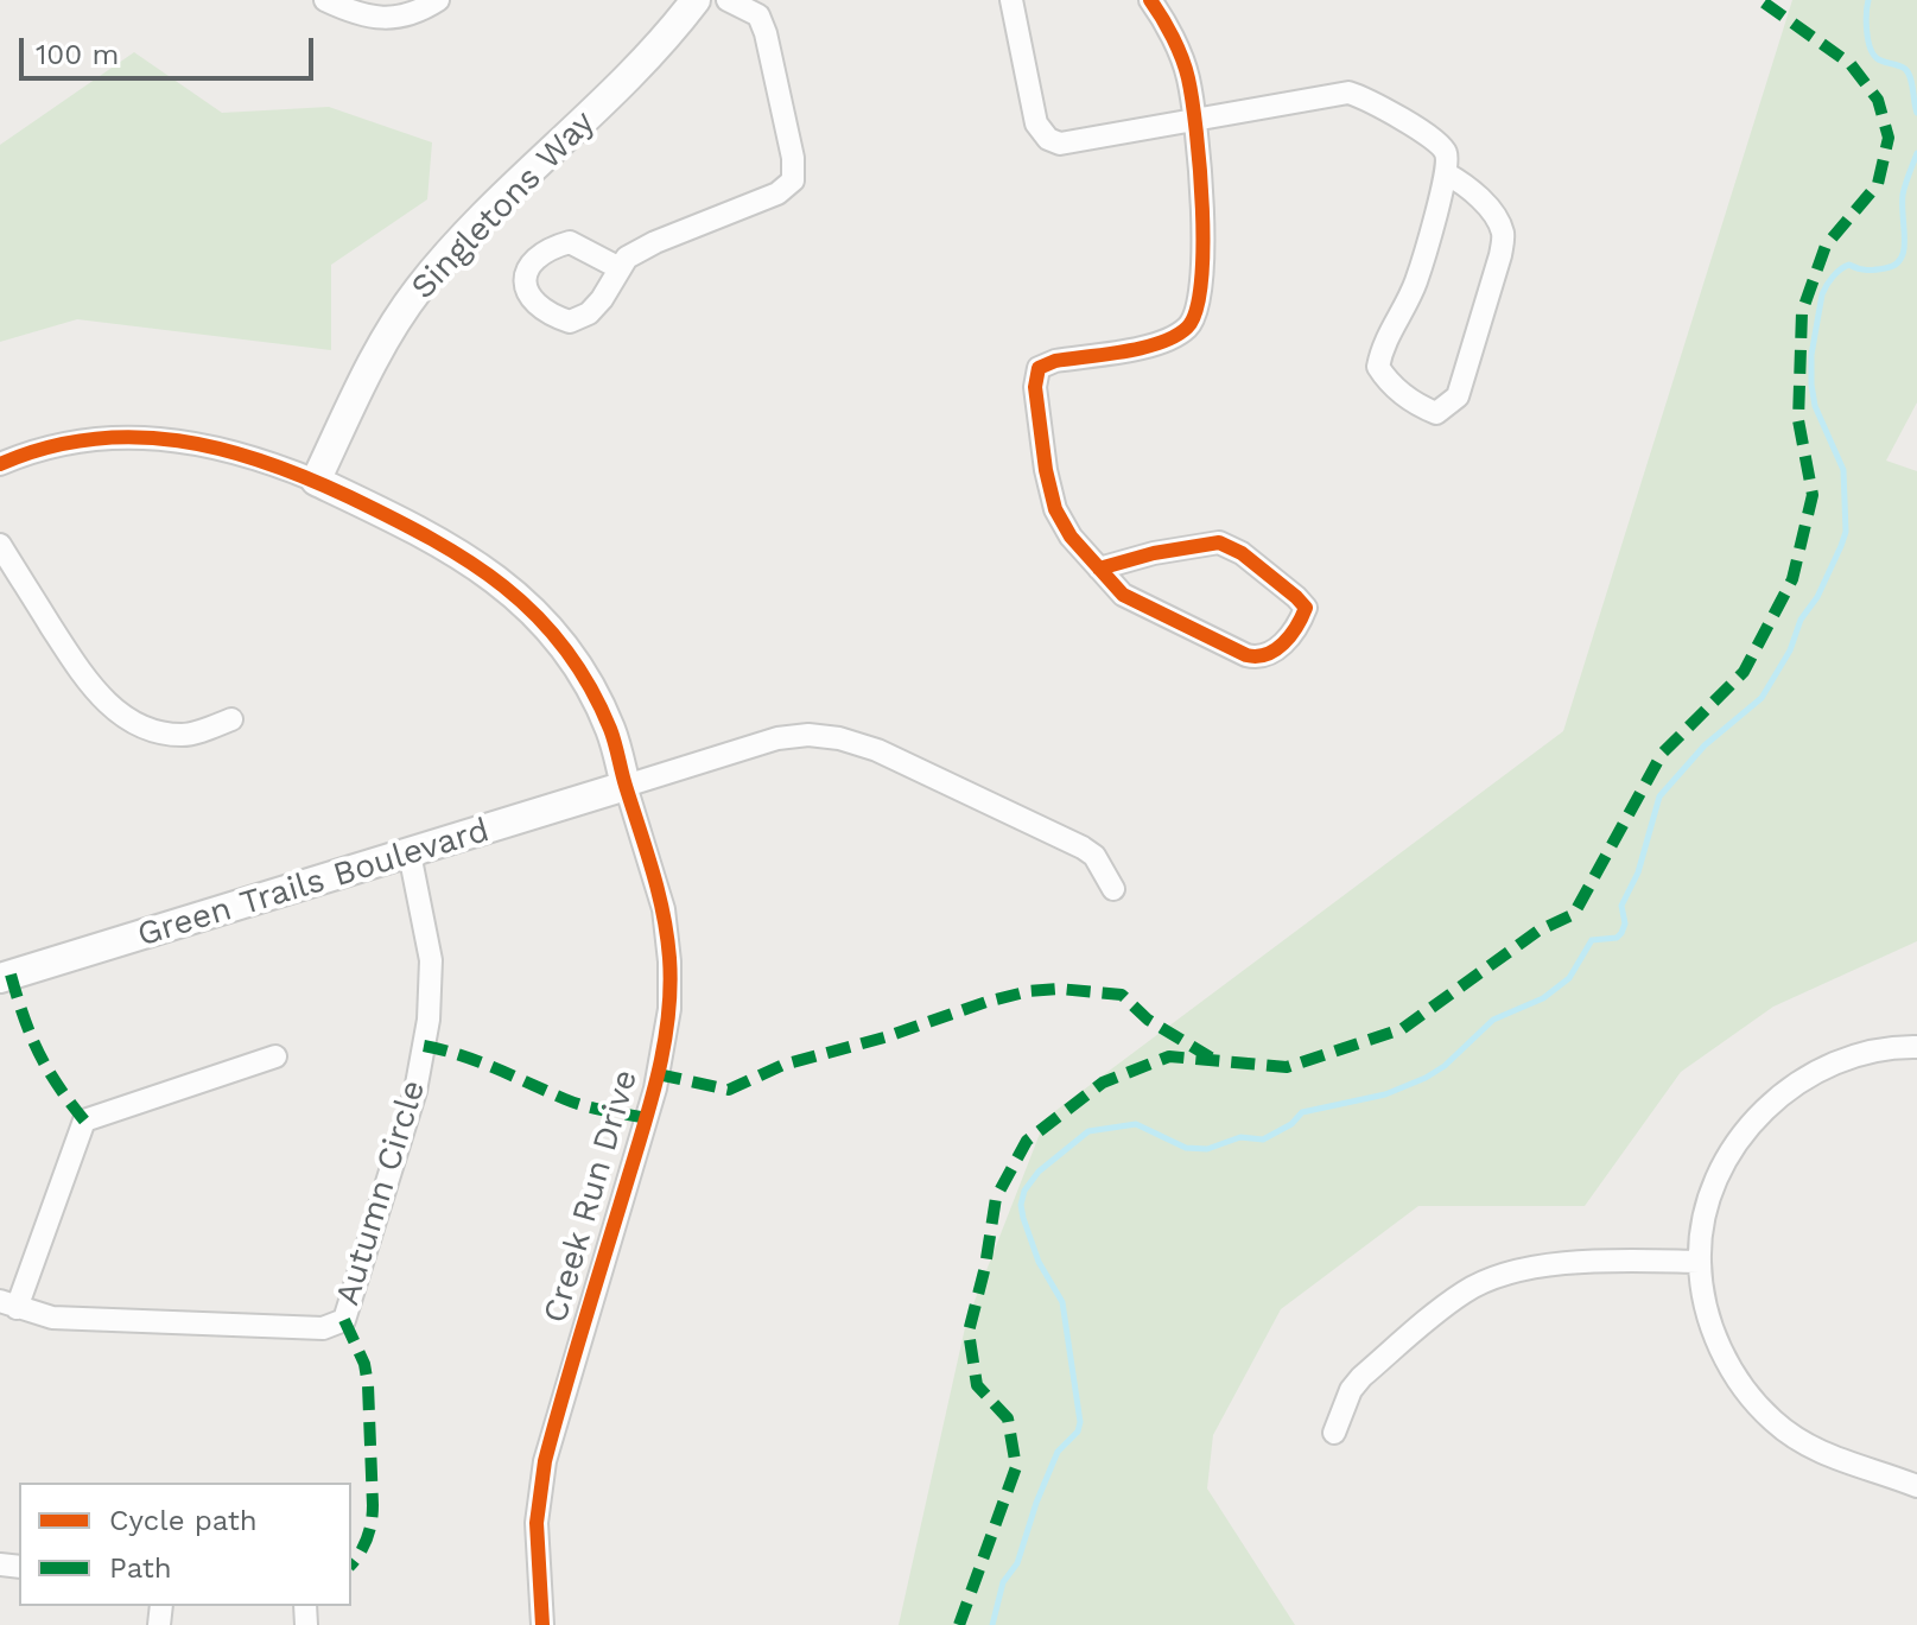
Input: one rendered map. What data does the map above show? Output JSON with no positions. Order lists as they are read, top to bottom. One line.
{"streets":{"street":["Singletons Way","Green Trails Boulevard","Autumn Circle","Creek Run Drive"]},"crossings":[["Green Trails Boulevard","Autumn Circle"],["Green Trails Boulevard","Creek Run Drive"]],"legend":["Cycle path","Path"],"scale_bar":"100 m"}
